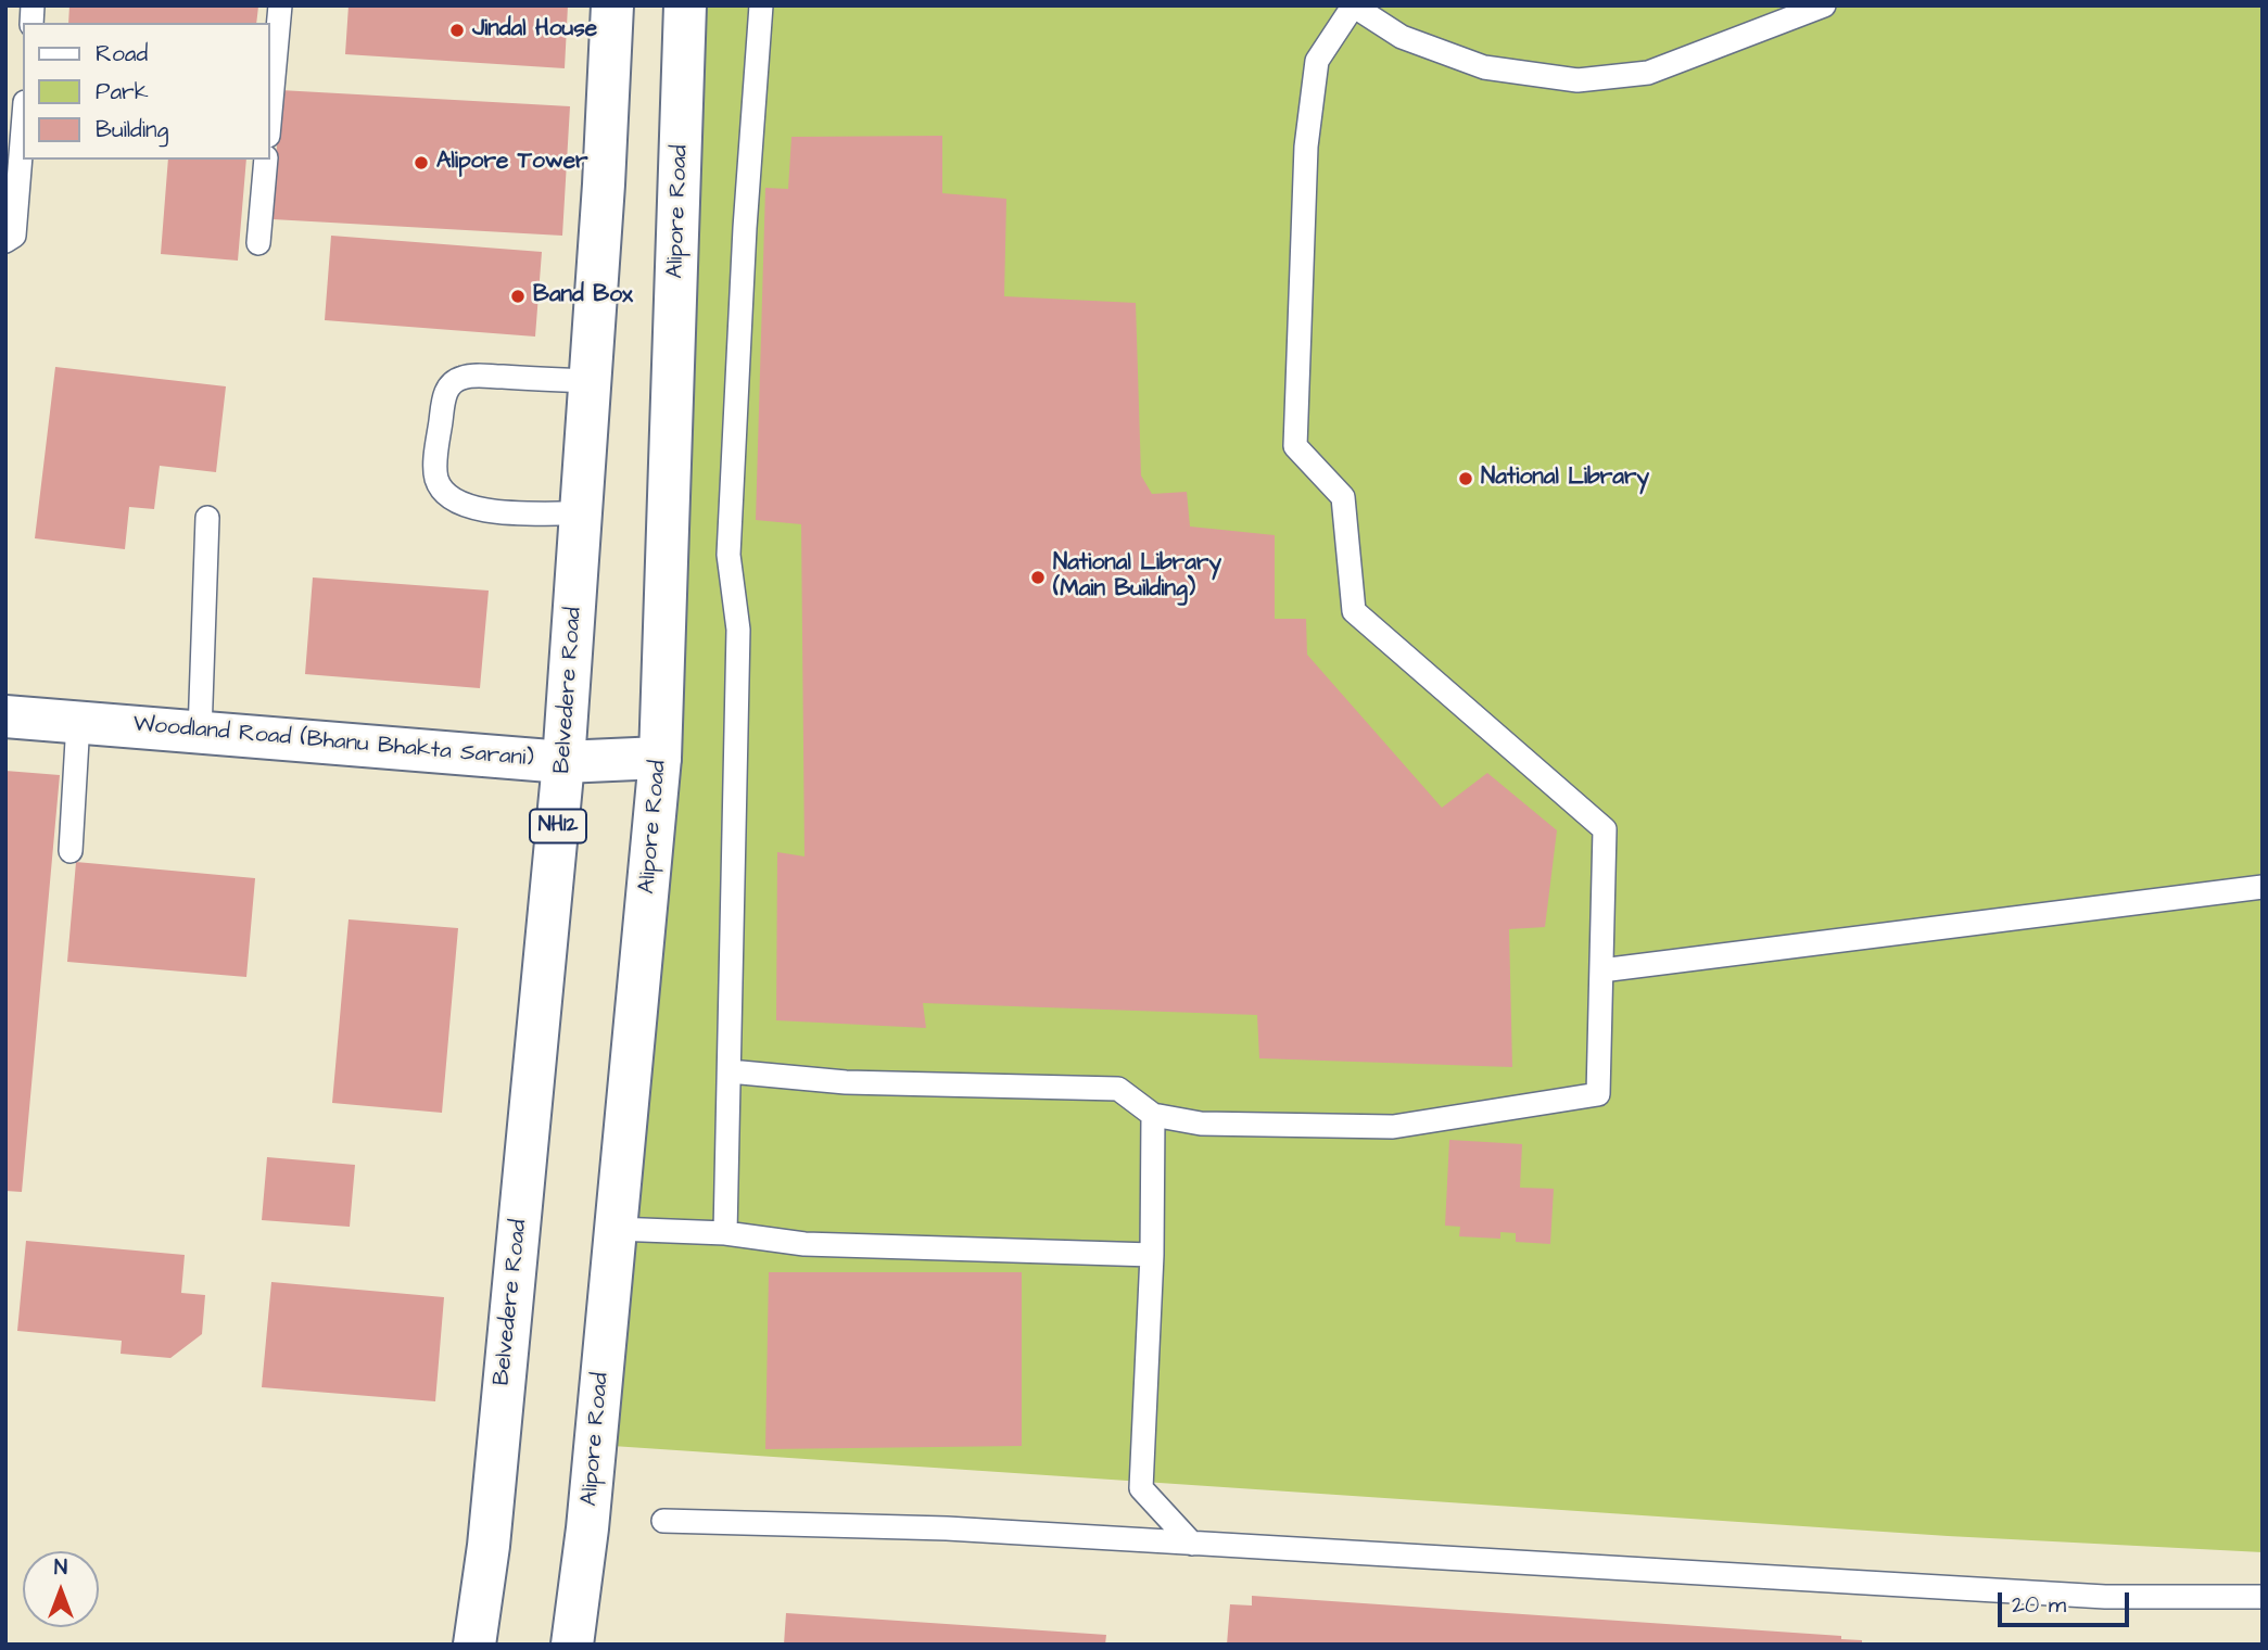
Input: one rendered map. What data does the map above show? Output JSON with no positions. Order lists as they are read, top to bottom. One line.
{"streets":{"main road":["Alipore Road","Belvedere Road","Woodland Road (Bhanu Bhakta Sarani)","NH12"]},"crossings":[["Alipore Road","Woodland Road (Bhanu Bhakta Sarani)"],["Belvedere Road","Woodland Road (Bhanu Bhakta Sarani)"]],"places":["Jindal House","Alipore Tower","Band Box","National Library","National Library (Main Building)"],"legend":["Road","Park","Building"],"scale_bar":"20 m","north":"top"}
